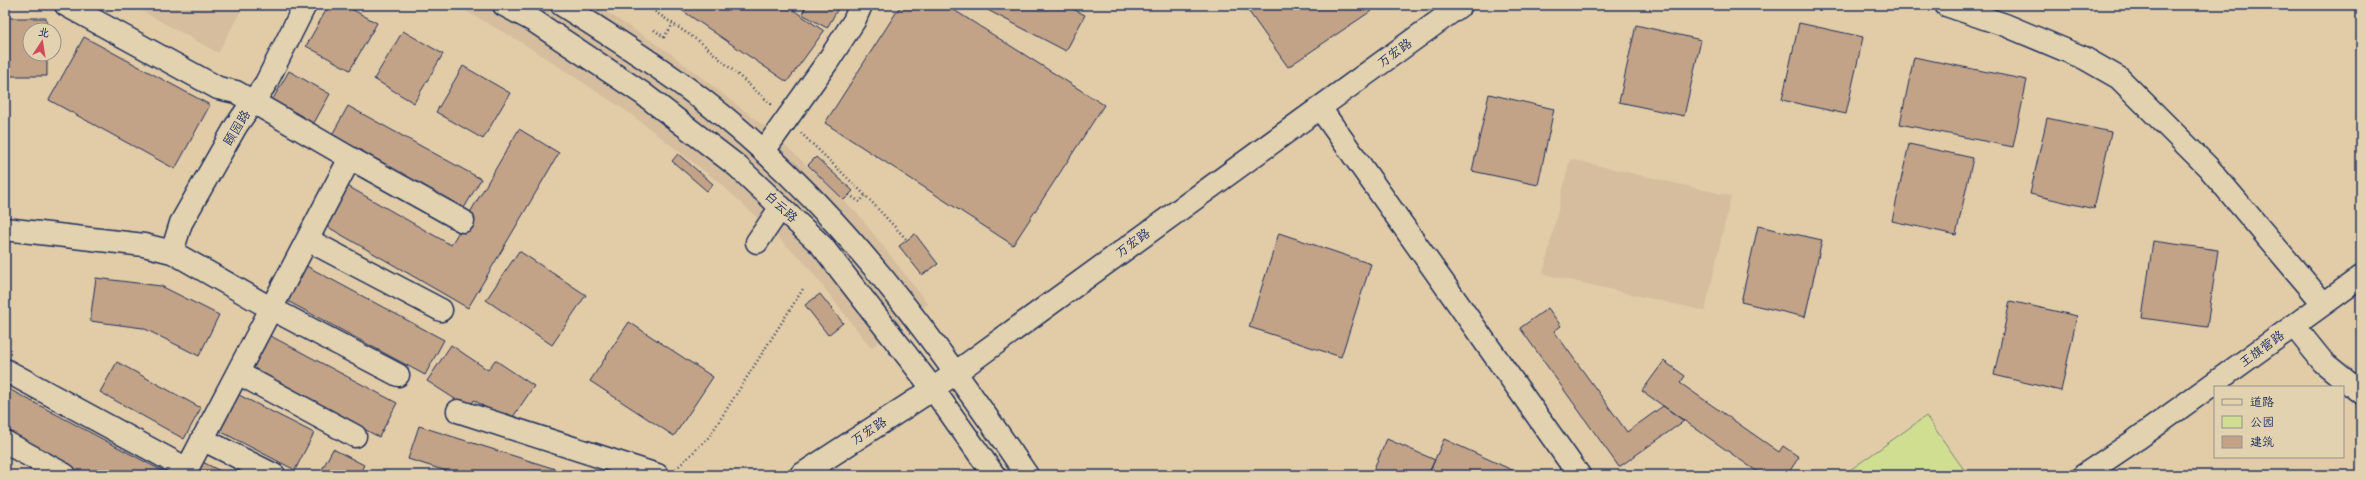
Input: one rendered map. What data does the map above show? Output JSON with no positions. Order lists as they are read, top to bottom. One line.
{"streets":{"street":["万宏路","颐园路","白云路","王旗营路"]},"crossings":[["万宏路","白云路"]],"legend":["道路","公园","建筑"],"north":"top"}
